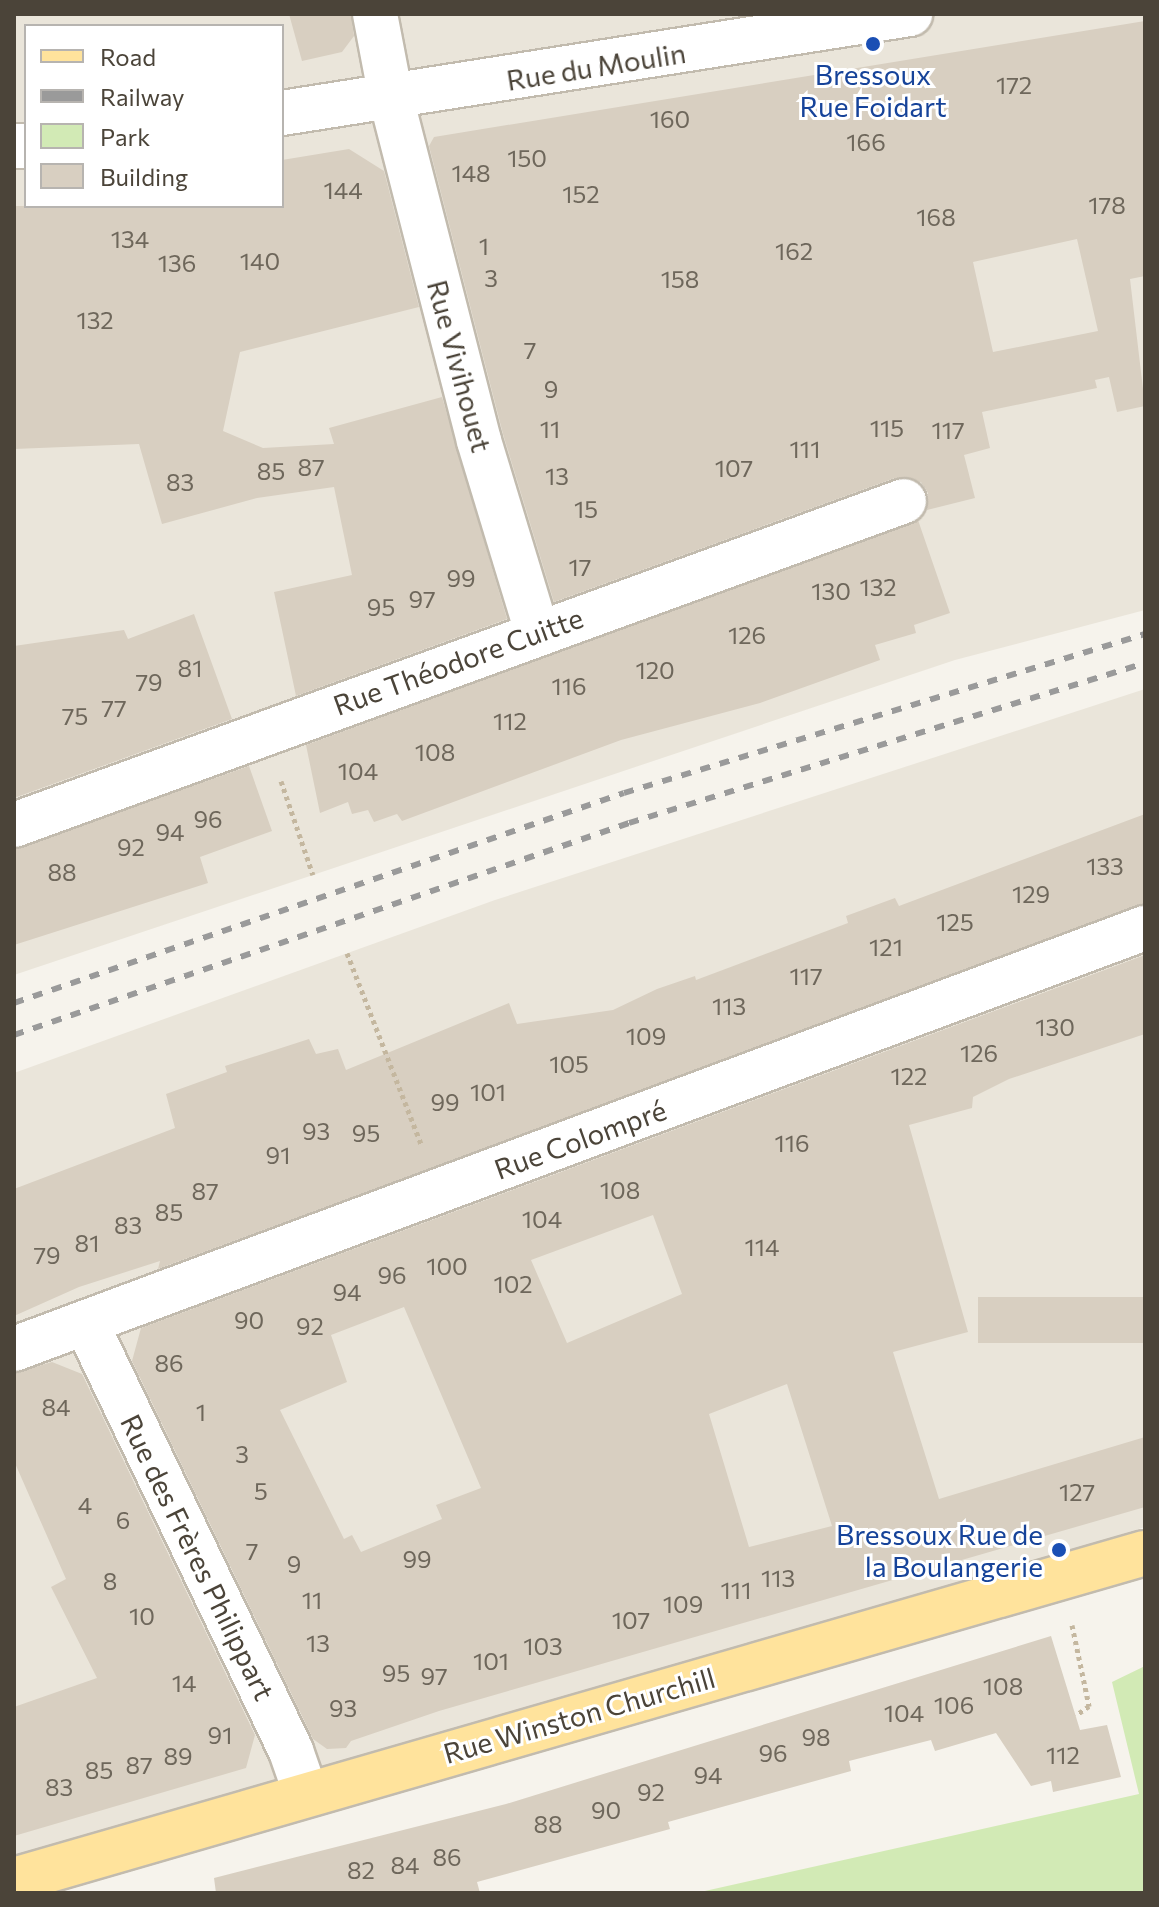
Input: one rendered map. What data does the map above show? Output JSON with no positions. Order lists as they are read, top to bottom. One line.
{"streets":{"main road":["Rue Winston Churchill"],"street":["Rue du Moulin","Rue Vivihouet","Rue Théodore Cuitte","Rue Colompré","Rue des Frères Philippart"]},"crossings":[["Rue du Moulin","Rue Vivihouet"],["Rue Vivihouet","Rue Théodore Cuitte"],["Rue Colompré","Rue des Frères Philippart"],["Rue des Frères Philippart","Rue Winston Churchill"]],"places":["Bressoux Rue Foidart","Bressoux Rue de la Boulangerie"],"house_numbers":["172","160","166","150","148","144","152","178","168","134","1","162","140","136","3","158","132","7","9","115","11","117","111","87","107","85","13","83","15","17","99","132","130","97","95","126","81","120","79","116","77","75","112","108","104","96","94","92","133","88","129","125","121","117","113","130","109","126","105","122","101","99","93","95","116","91","108","87","85","104","83","81","114","79","100","96","102","94","90","92","86","84","1","3","5","127","4","6","7","99","9","113","8","111","11","109","10","107","13","103","101","95","97","14","108","106","93","104","91","98","96","112","89","87","85","94","83","92","90","88","86","84","82"],"legend":["Road","Railway","Park","Building"]}
